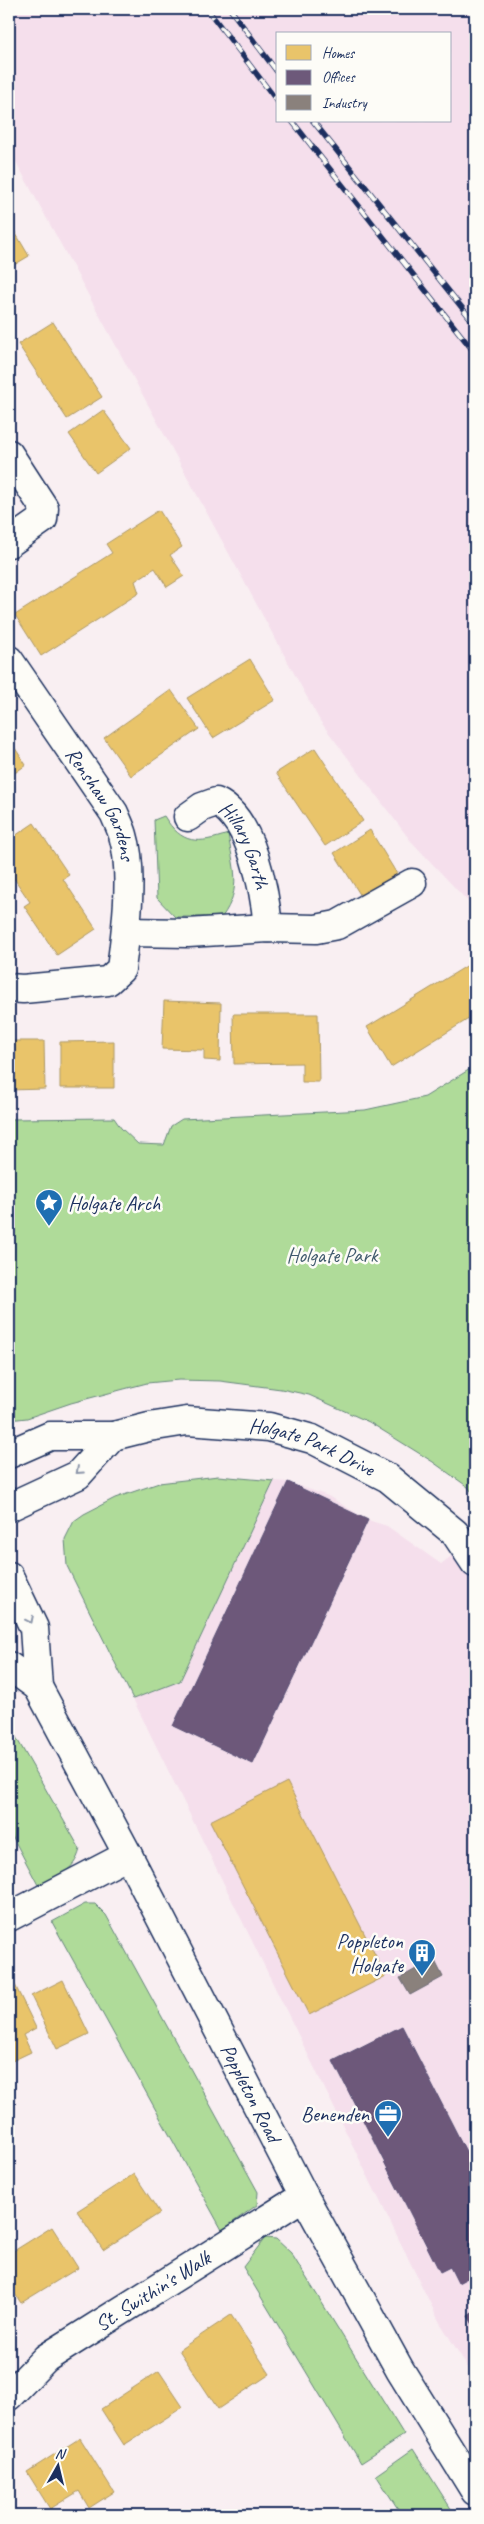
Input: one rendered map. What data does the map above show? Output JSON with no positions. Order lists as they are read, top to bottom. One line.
{"streets":{"street":["Renshaw Gardens","Hillary Garth","Holgate Park Drive","Poppleton Road","St. Swithin's Walk"]},"crossings":[["Renshaw Gardens","Hillary Garth"],["Poppleton Road","St. Swithin's Walk"]],"parks":["Holgate Park"],"places":{"place":["Holgate Arch"],"building":["Poppleton Holgate"],"office":["Benenden"]},"legend":["Homes","Offices","Industry"],"north":"top"}
